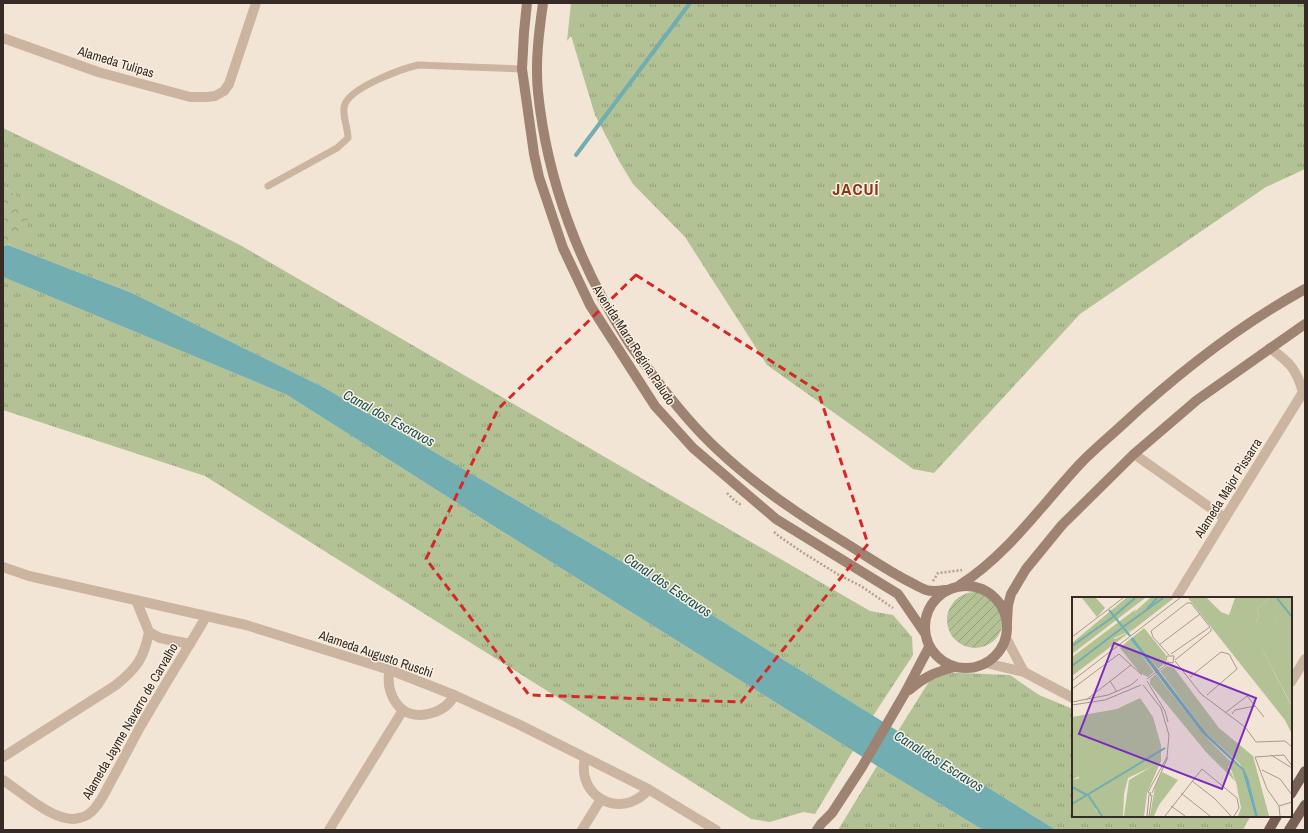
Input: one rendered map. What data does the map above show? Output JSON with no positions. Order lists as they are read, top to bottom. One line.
{"streets":{"street":["Alameda Tulipas","Avenida Mara Regina Paludo","Alameda Major Pissarra","Alameda Augusto Ruschi","Alameda Jayme Navarro de Carvalho"]},"crossings":[["Alameda Augusto Ruschi","Alameda Jayme Navarro de Carvalho"]],"districts":["JACUÍ"],"water":["Canal dos Escravos"]}
